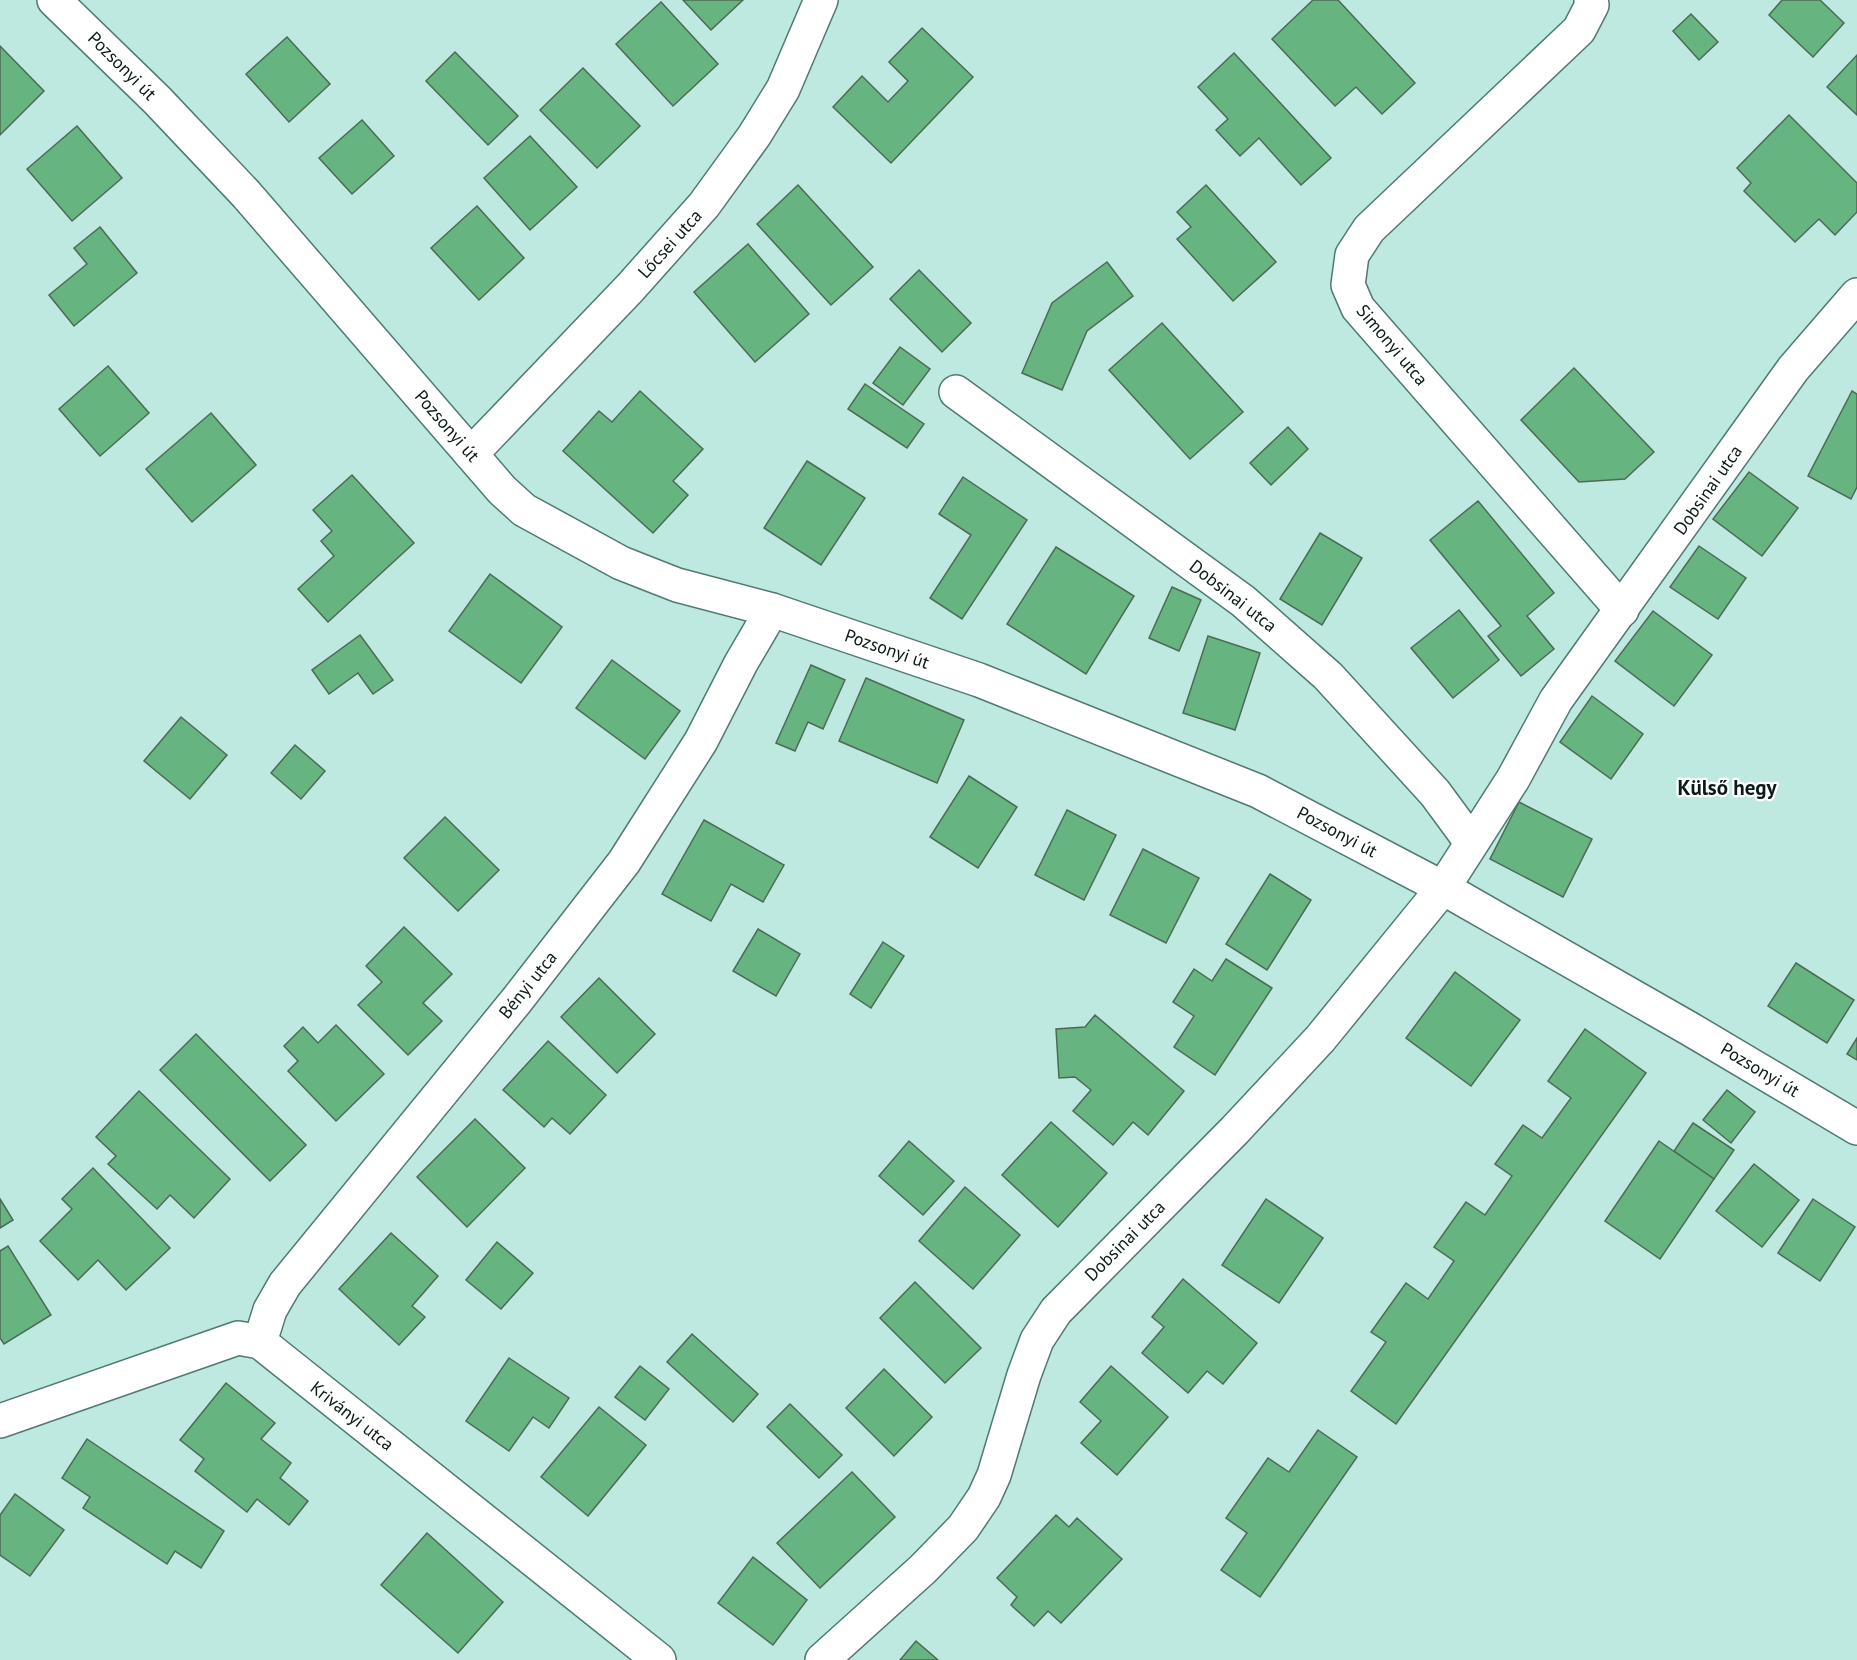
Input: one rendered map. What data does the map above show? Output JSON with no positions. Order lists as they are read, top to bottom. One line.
{"streets":{"street":["Pozsonyi út","Lőcsei utca","Simonyi utca","Dobsinai utca","Bényi utca","Kriványi utca"]},"crossings":[["Pozsonyi út","Lőcsei utca"],["Pozsonyi út","Dobsinai utca"],["Pozsonyi út","Bényi utca"],["Simonyi utca","Dobsinai utca"],["Bényi utca","Kriványi utca"]],"districts":["Külső hegy"]}
